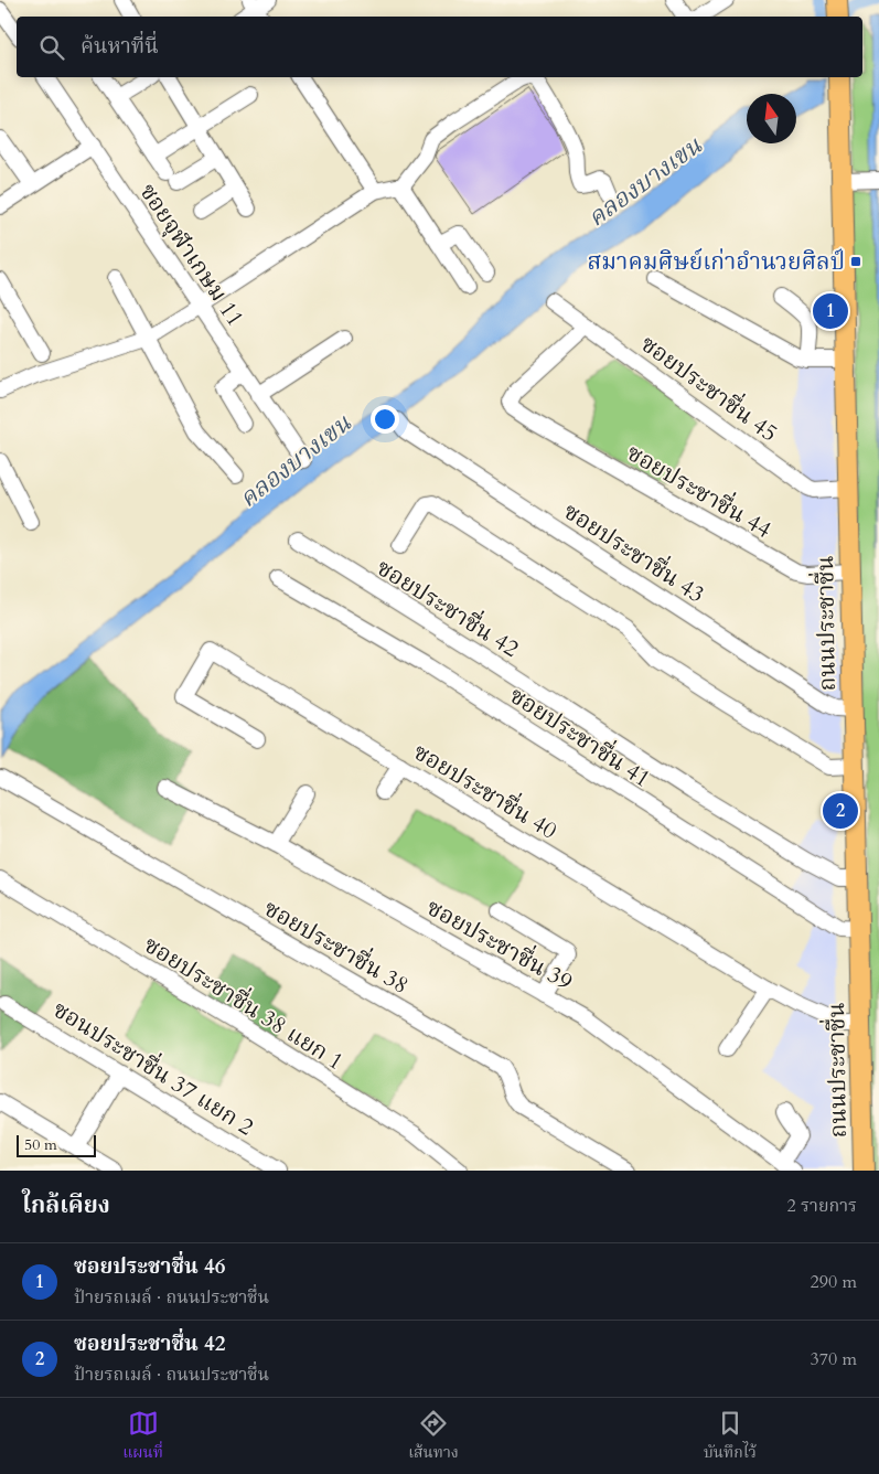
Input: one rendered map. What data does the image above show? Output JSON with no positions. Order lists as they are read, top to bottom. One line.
{"streets":{"main road":["ถนนประชาชื่น"],"street":["ซอยจุฬาเกษม 11","ซอยประชาชื่น 45","ซอยประชาชื่น 44","ซอยประชาชื่น 43","ซอยประชาชื่น 42","ซอยประชาชื่น 41","ซอยประชาชื่น 40","ซอยประชาชื่น 39","ซอยประชาชื่น 38","ซอยประชาชื่น 38 แยก 1","ซอนประชาชื่น 37 แยก 2"]},"crossings":[["ซอยประชาชื่น 45","ซอยประชาชื่น 44"],["ซอยประชาชื่น 45","ถนนประชาชื่น"],["ซอยประชาชื่น 44","ถนนประชาชื่น"],["ซอยประชาชื่น 43","ถนนประชาชื่น"],["ซอยประชาชื่น 42","ถนนประชาชื่น"],["ถนนประชาชื่น","ซอยประชาชื่น 41"],["ถนนประชาชื่น","ซอยประชาชื่น 40"]],"water":["คลองบางเขน"],"places":{"transit":["สมาคมศิษย์เก่าอํานวยศิลป์"]},"scale_bar":"50 m","north":"top","page":{"search":"ค้นหาที่นี่","pins":["1","2"],"scale":"50 m","heading":["ใกล้เคียง","2 รายการ"],"list":[{"mark":"1","name":"ซอยประชาชื่น 46","note":"ป้ายรถเมล์ · ถนนประชาชื่น","value":"290 m"},{"mark":"2","name":"ซอยประชาชื่น 42","note":"ป้ายรถเมล์ · ถนนประชาชื่น","value":"370 m"}],"nav":["แผนที่","เส้นทาง","บันทึกไว้"]}}
